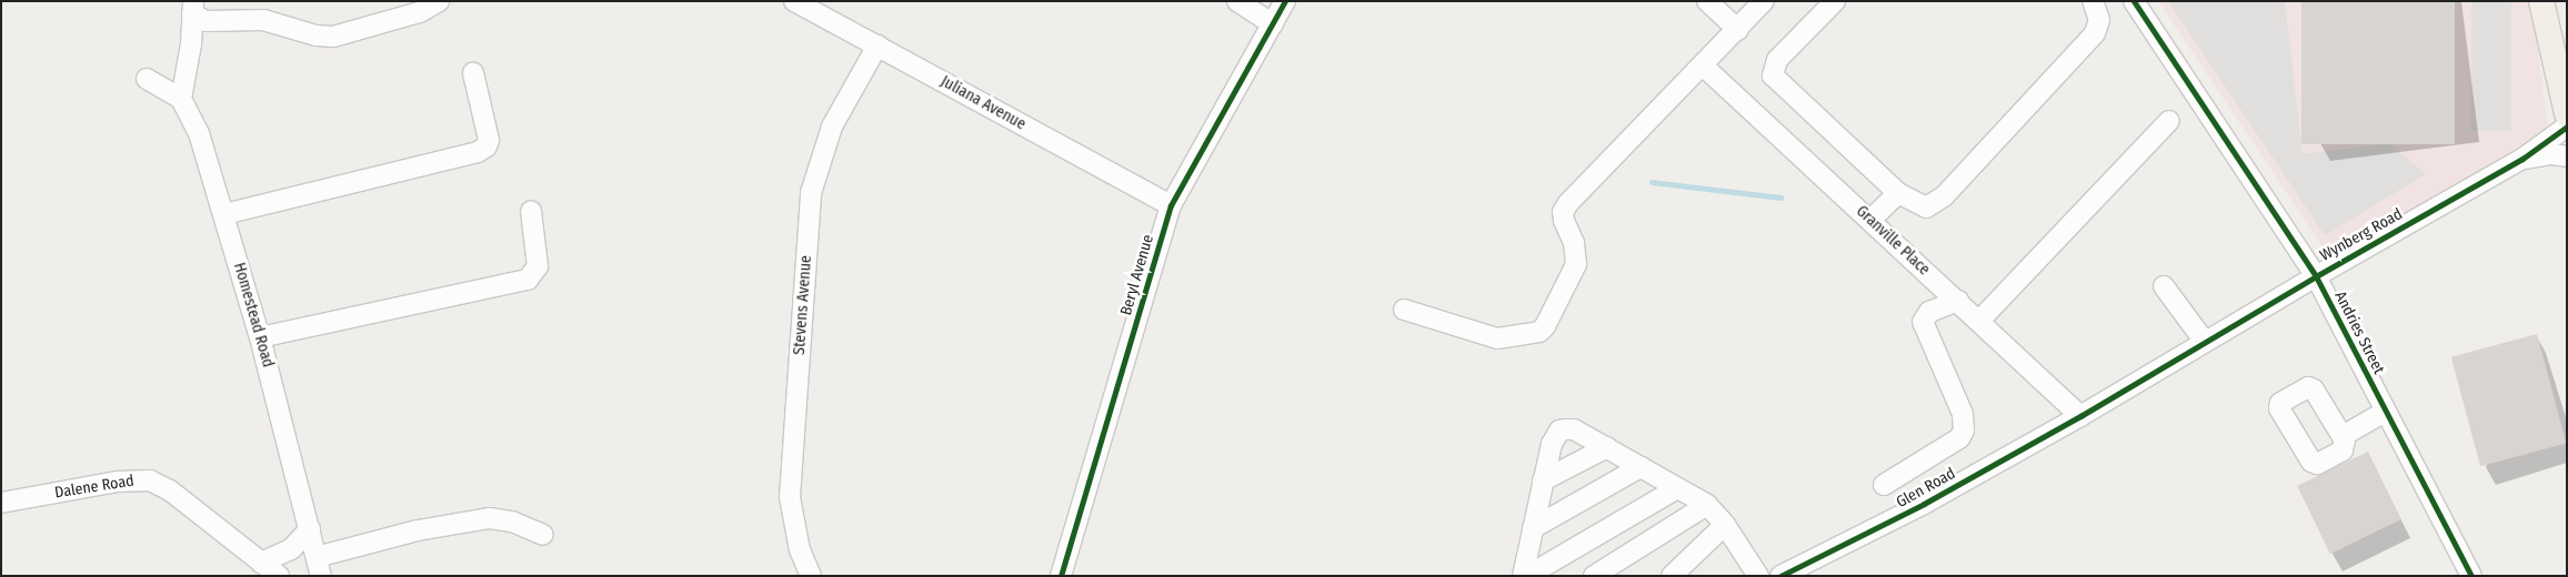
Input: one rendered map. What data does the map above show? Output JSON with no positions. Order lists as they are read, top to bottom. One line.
{"streets":{"street":["Juliana Avenue","Wynberg Road","Granville Place","Beryl Avenue","Stevens Avenue","Homestead Road","Andries Street","Dalene Road","Glen Road"]},"crossings":[["Juliana Avenue","Beryl Avenue"],["Juliana Avenue","Stevens Avenue"],["Wynberg Road","Granville Place"],["Wynberg Road","Andries Street"],["Wynberg Road","Glen Road"],["Granville Place","Glen Road"]]}
